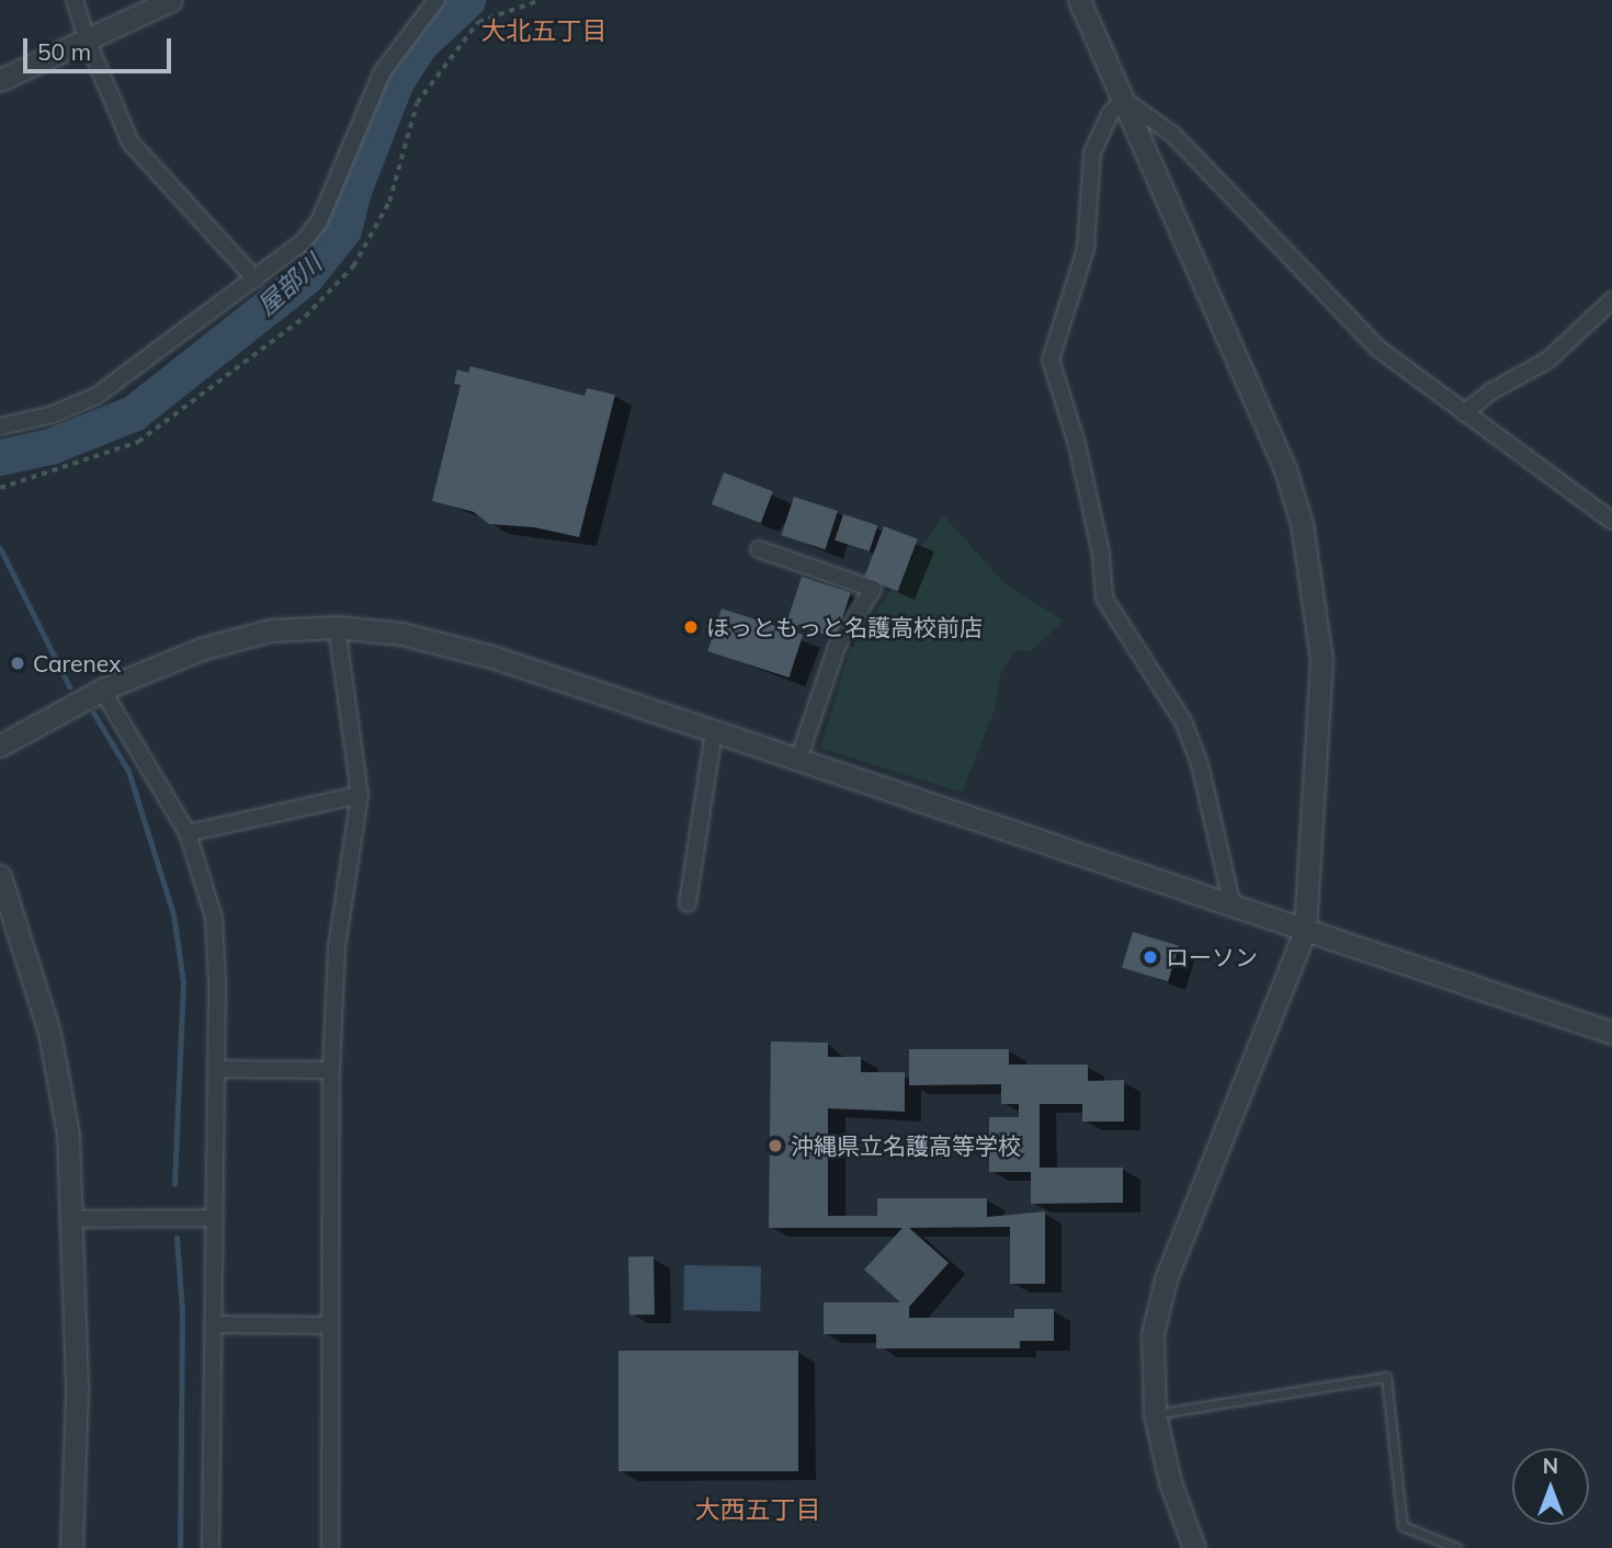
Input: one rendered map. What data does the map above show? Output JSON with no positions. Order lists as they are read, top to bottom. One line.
{"districts":["大北五丁目","大西五丁目"],"water":["屋部川"],"places":["ほっともっと名護高校前店","Carenex","ローソン","沖縄県立名護高等学校"],"scale_bar":"50 m","north":"top"}
